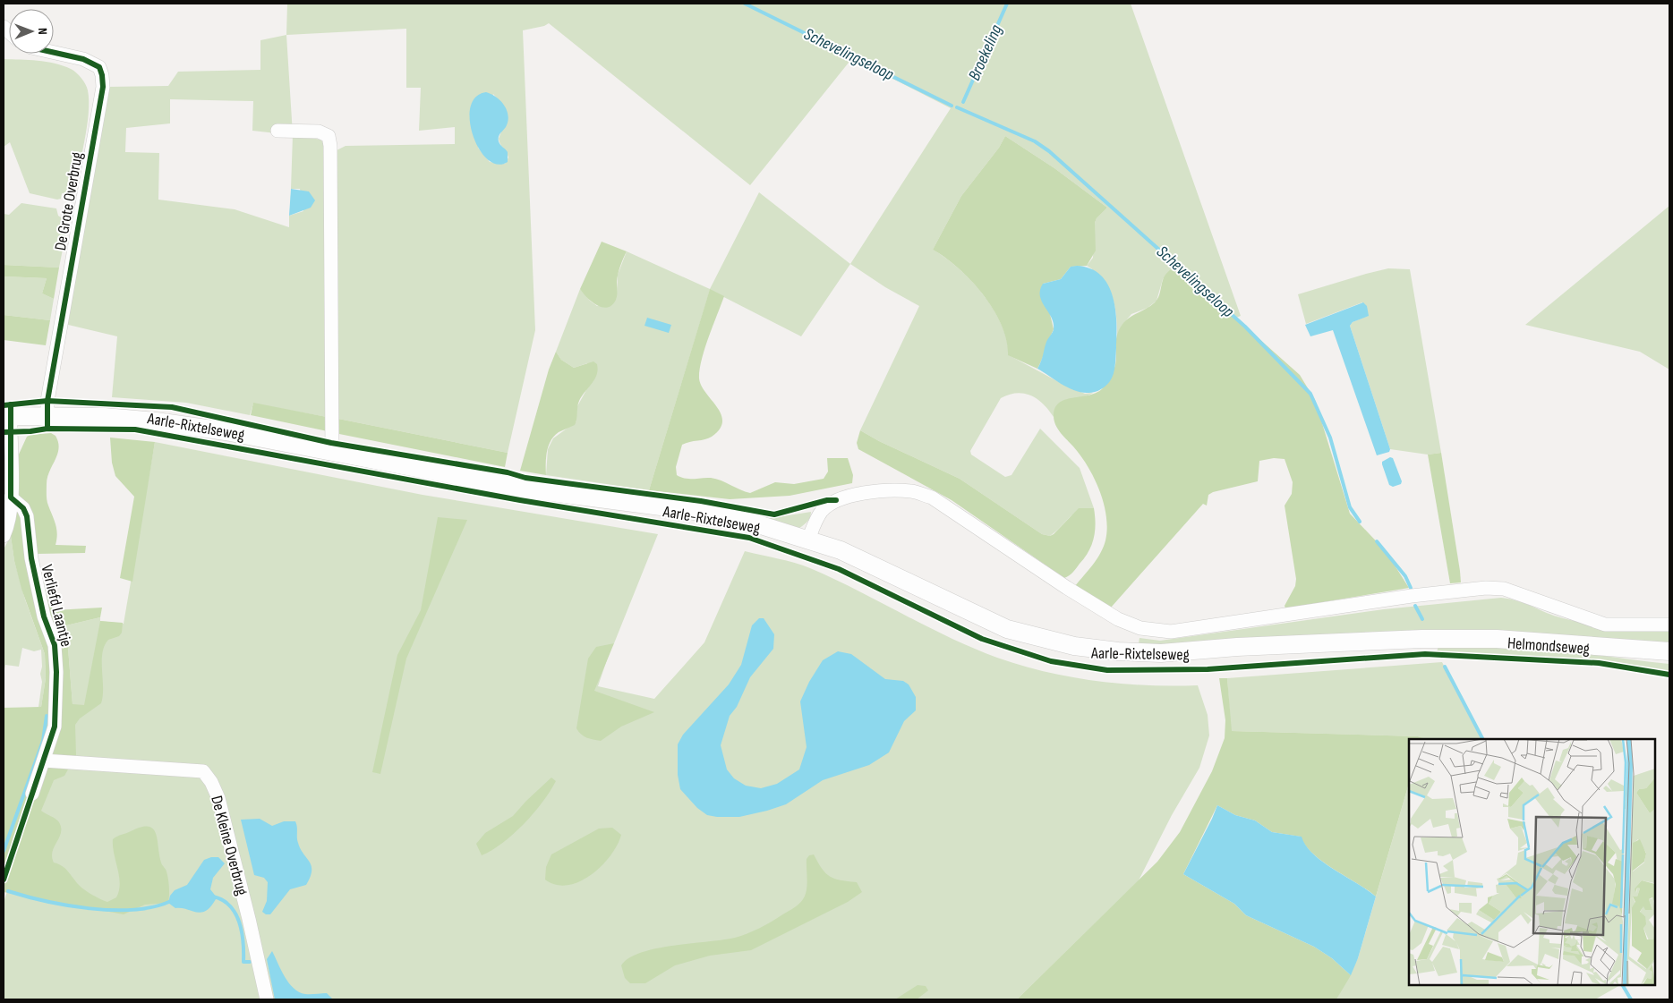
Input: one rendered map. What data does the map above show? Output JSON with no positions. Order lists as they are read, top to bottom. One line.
{"streets":{"street":["De Grote Overbrug","Aarle-Rixtelseweg","Verliefd Laantje","Helmondseweg","De Kleine Overbrug"]},"crossings":[["De Grote Overbrug","Aarle-Rixtelseweg"],["Aarle-Rixtelseweg","Helmondseweg"],["Verliefd Laantje","De Kleine Overbrug"]],"water":["Broekeling","Schevelingseloop"],"north":"right"}
